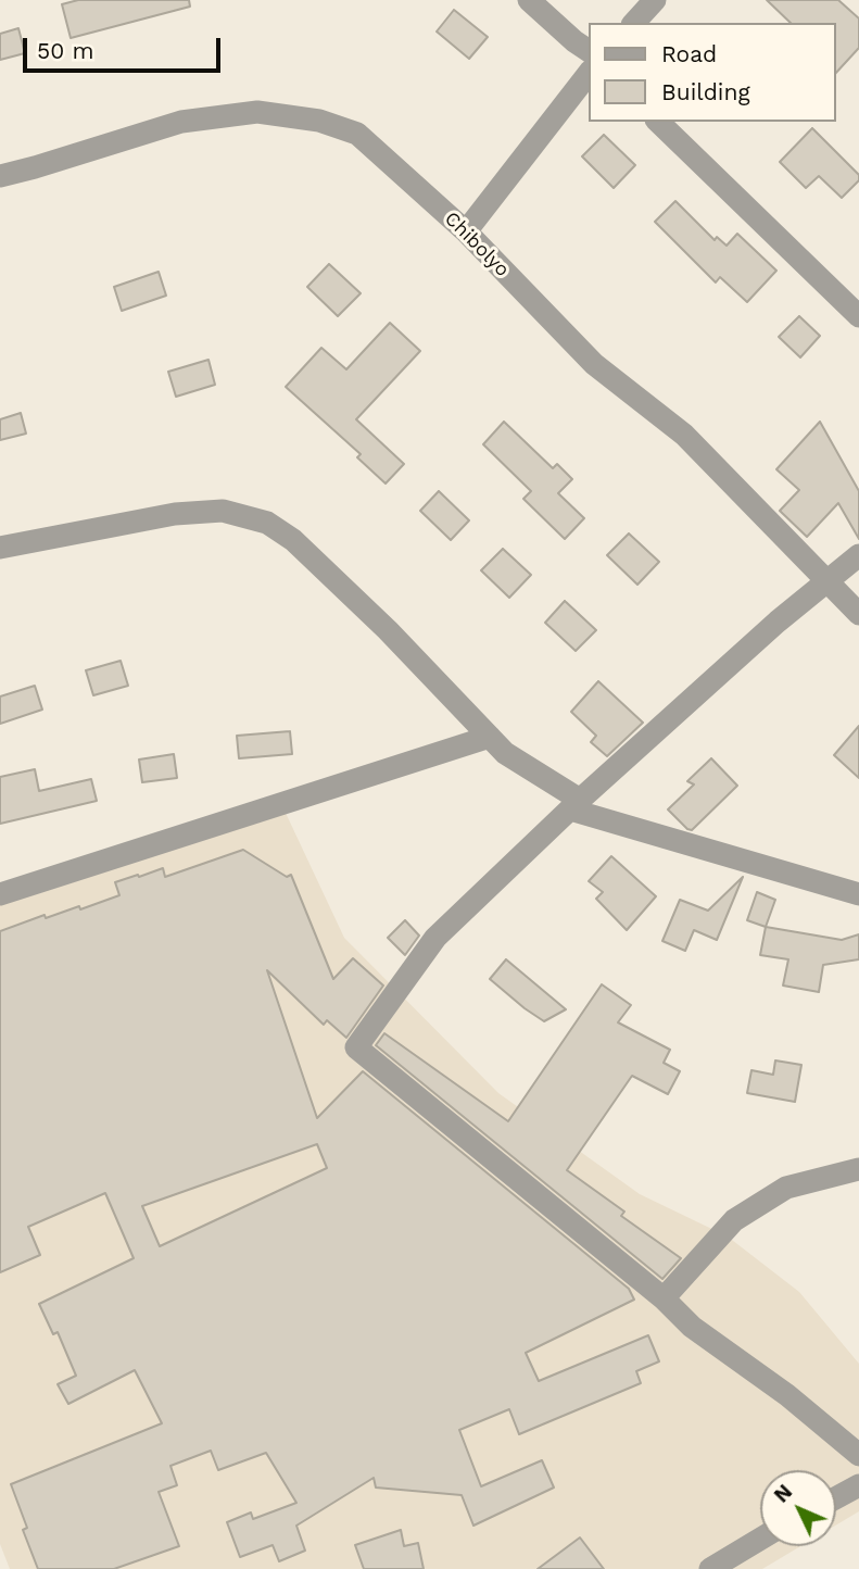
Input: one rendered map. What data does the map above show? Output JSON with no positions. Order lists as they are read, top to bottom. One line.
{"streets":{"street":["Chibolyo"]},"legend":["Road","Building"],"scale_bar":"50 m","north":"top left"}
